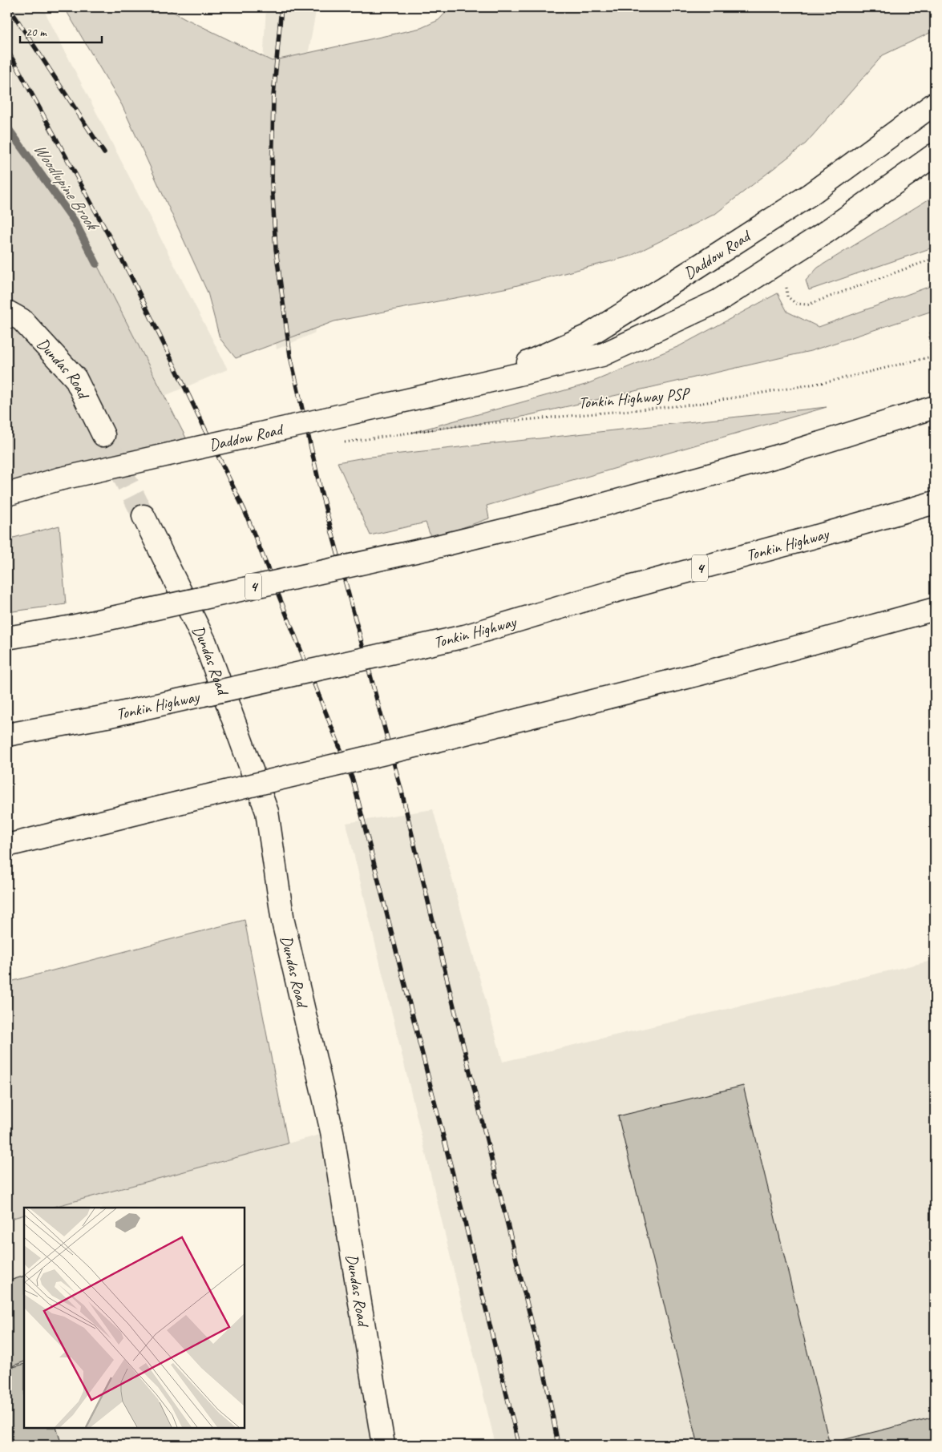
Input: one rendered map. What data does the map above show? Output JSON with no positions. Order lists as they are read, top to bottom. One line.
{"streets":{"main road":["Daddow Road","Dundas Road","Tonkin Highway","4"],"path":["Tonkin Highway PSP"]},"water":["Woodlupine Brook"],"scale_bar":"20 m"}
